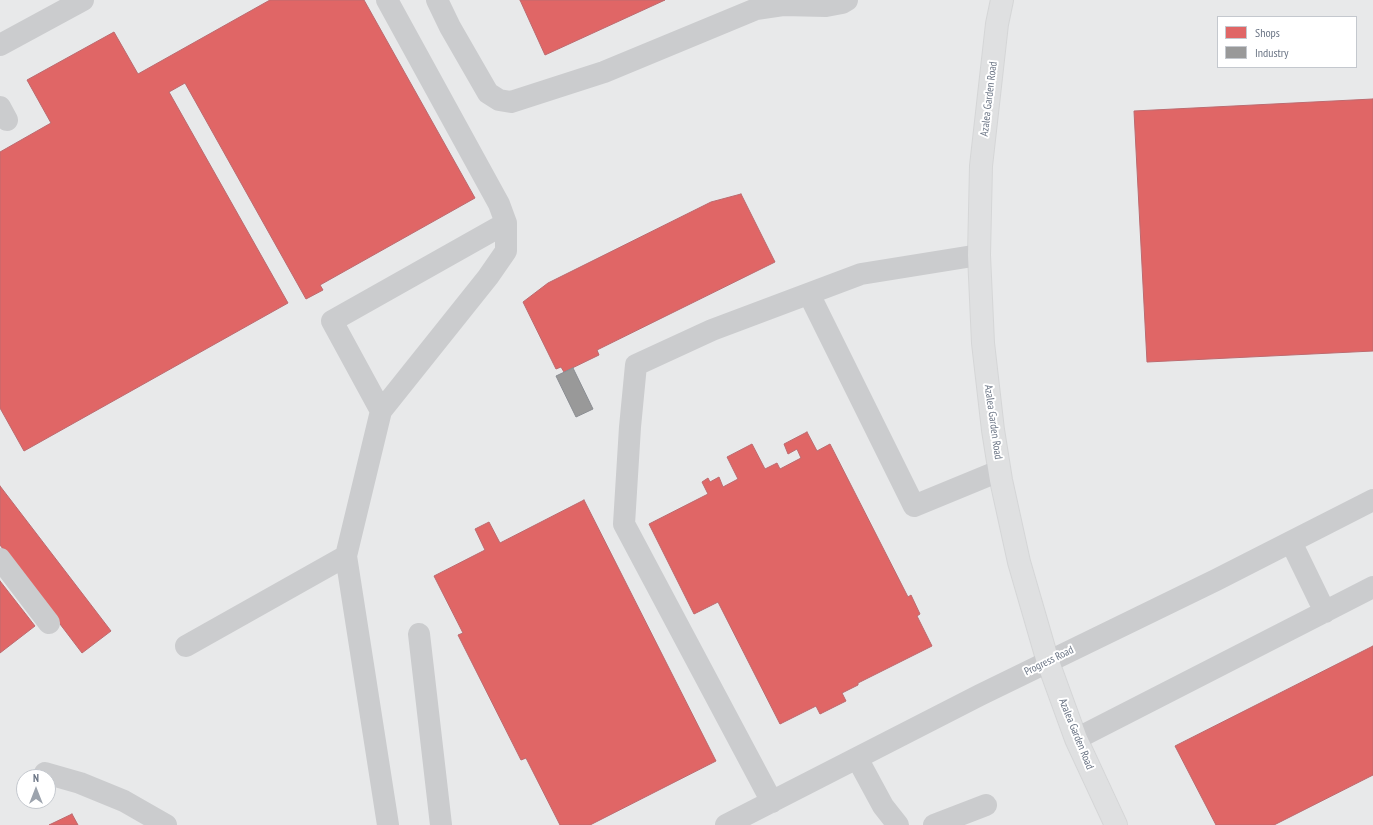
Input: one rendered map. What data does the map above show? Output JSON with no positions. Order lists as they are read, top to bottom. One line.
{"streets":{"main road":["Azalea Garden Road"],"street":["Progress Road"]},"crossings":[["Azalea Garden Road","Progress Road"]],"legend":["Shops","Industry"],"north":"top"}
